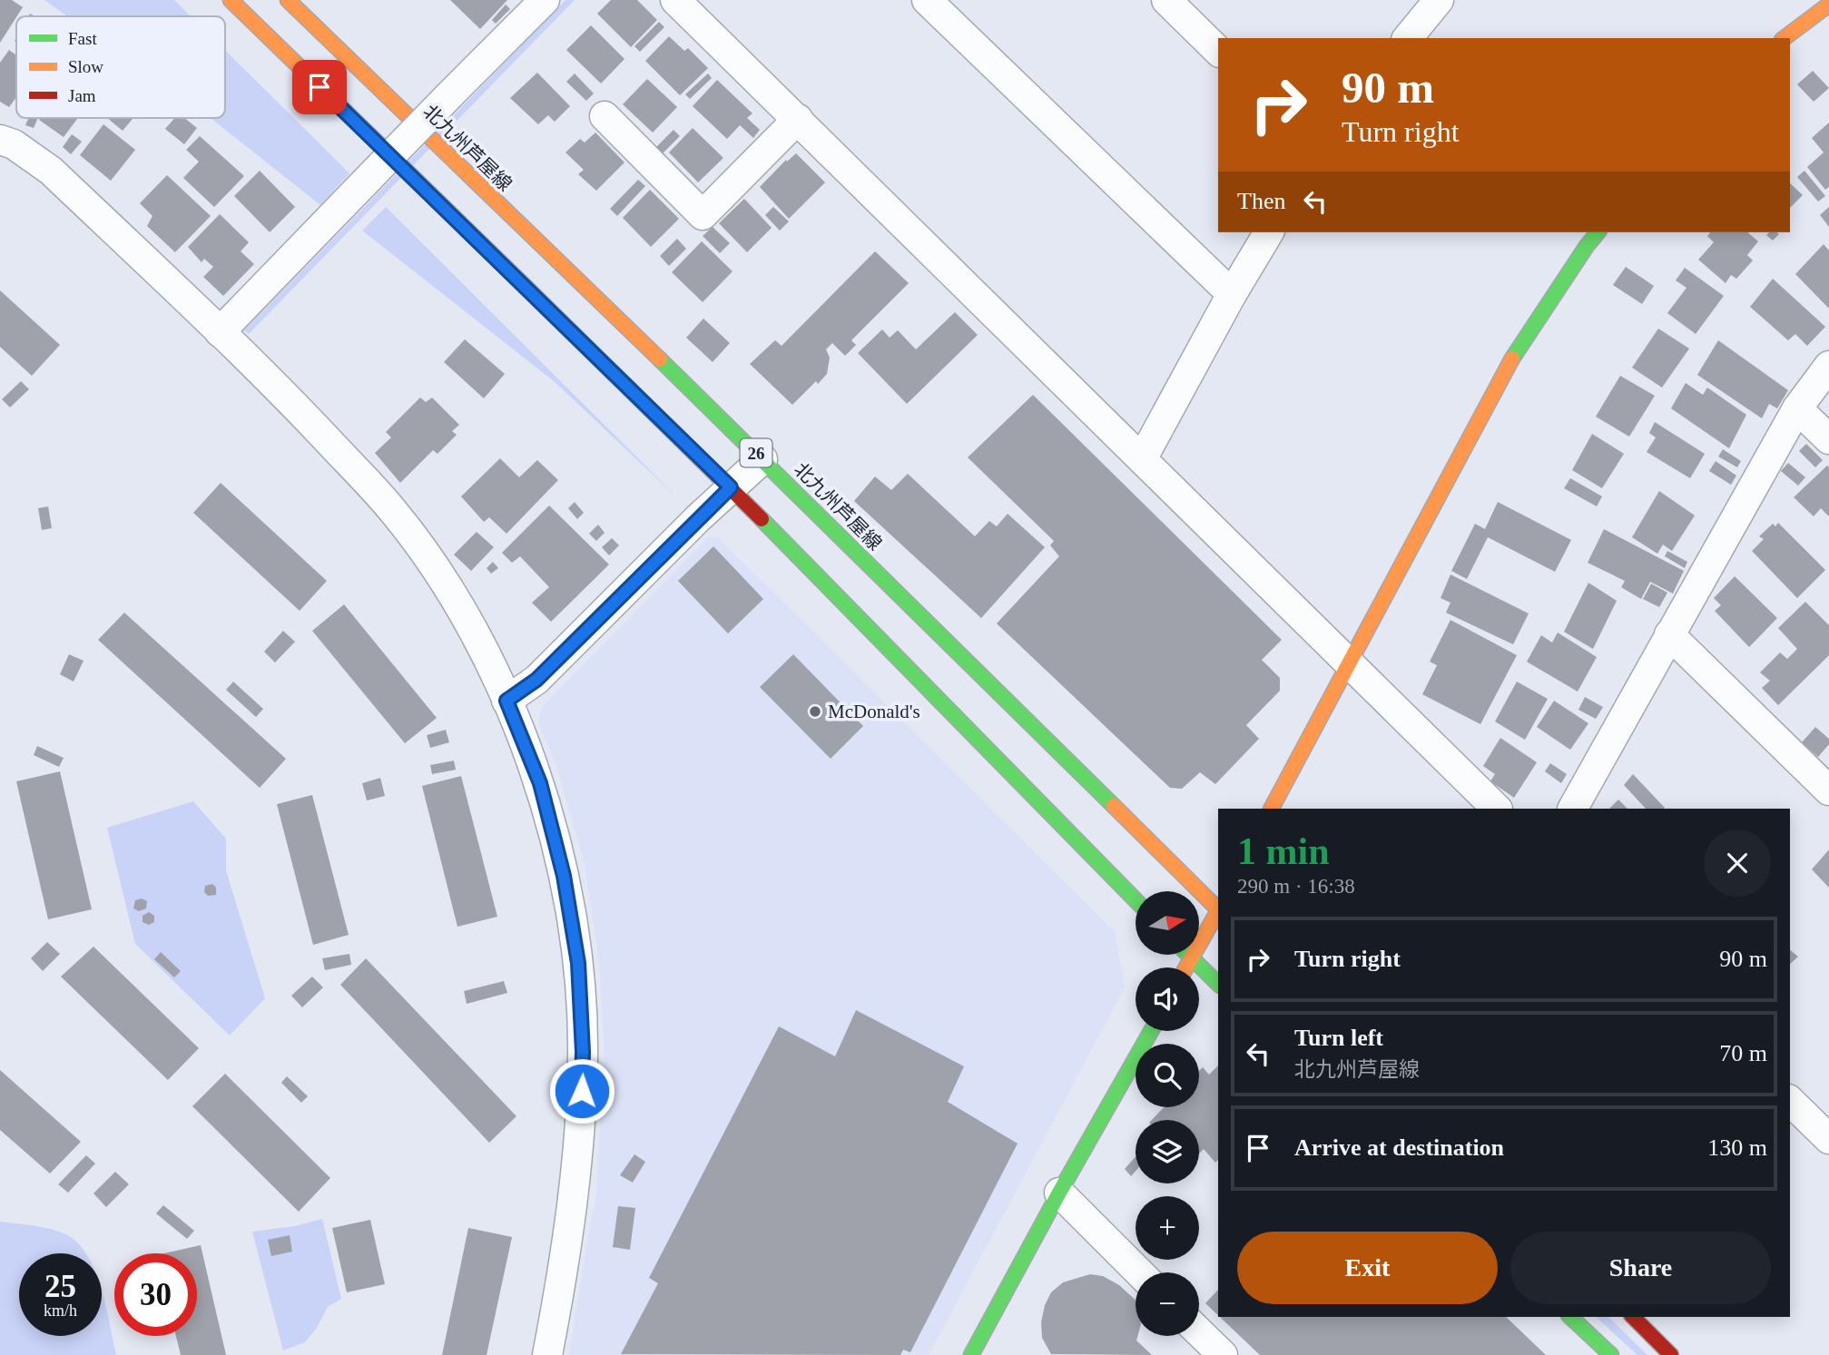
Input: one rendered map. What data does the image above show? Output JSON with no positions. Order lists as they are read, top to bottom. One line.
{"streets":{"main road":["北九州芦屋線","26"]},"places":["McDonald's"],"legend":["Fast","Slow","Jam"],"north":"right","page":{"turn":["90 m","Turn right"],"then":"Then","heading":["1 min","290 m · 16:38"],"map_buttons":["+","−"],"list":[{"name":"Turn right","value":"90 m"},{"name":"Turn left","note":"北九州芦屋線","value":"70 m"},{"name":"Arrive at destination","value":"130 m"}],"buttons":["Exit","Share"],"speed":"25 km/h","limit":"30"}}
